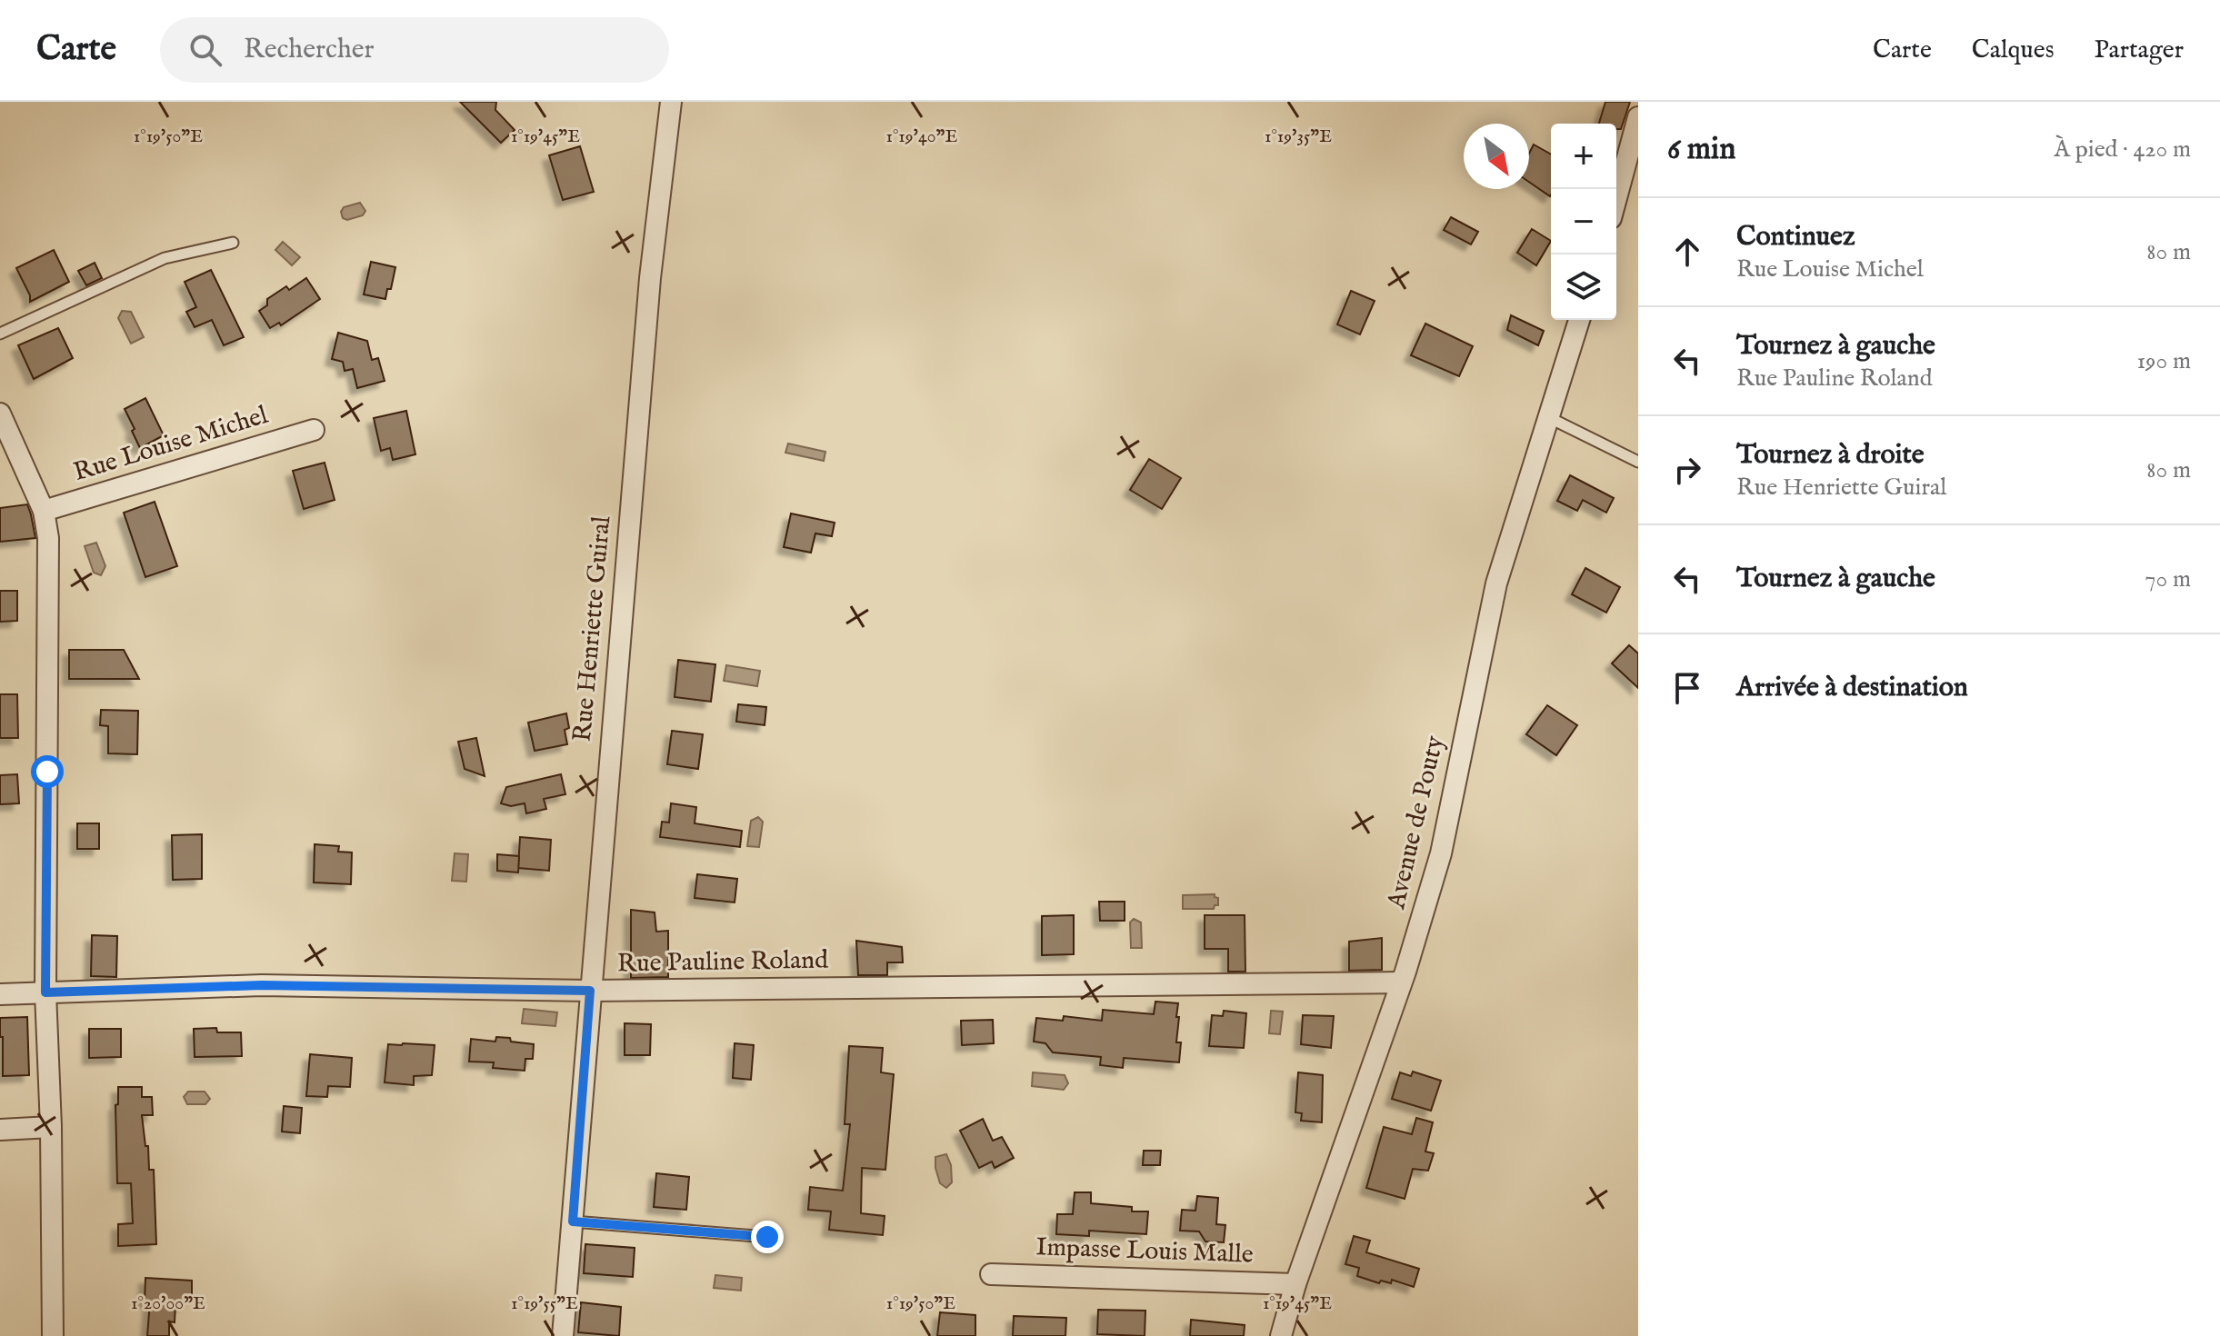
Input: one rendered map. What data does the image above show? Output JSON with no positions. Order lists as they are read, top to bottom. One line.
{"streets":{"street":["Rue Louise Michel","Rue Henriette Guiral","Avenue de Pouty","Rue Pauline Roland","Impasse Louis Malle"]},"crossings":[["Rue Henriette Guiral","Rue Pauline Roland"],["Avenue de Pouty","Rue Pauline Roland"],["Avenue de Pouty","Impasse Louis Malle"]],"north":"bottom right","page":{"header":"Carte","search":"Rechercher","nav":["Carte","Calques","Partager"],"heading":["6 min","À pied · 420 m"],"map_buttons":["+","−"],"list":[["Continuez","Rue Louise Michel","80 m"],["Tournez à gauche","Rue Pauline Roland","190 m"],["Tournez à droite","Rue Henriette Guiral","80 m"],["Tournez à gauche","70 m"],"Arrivée à destination"]},"coordinates":["1°19'50\"E","1°19'45\"E","1°19'40\"E","1°19'35\"E","1°20'00\"E","1°19'55\"E"]}
